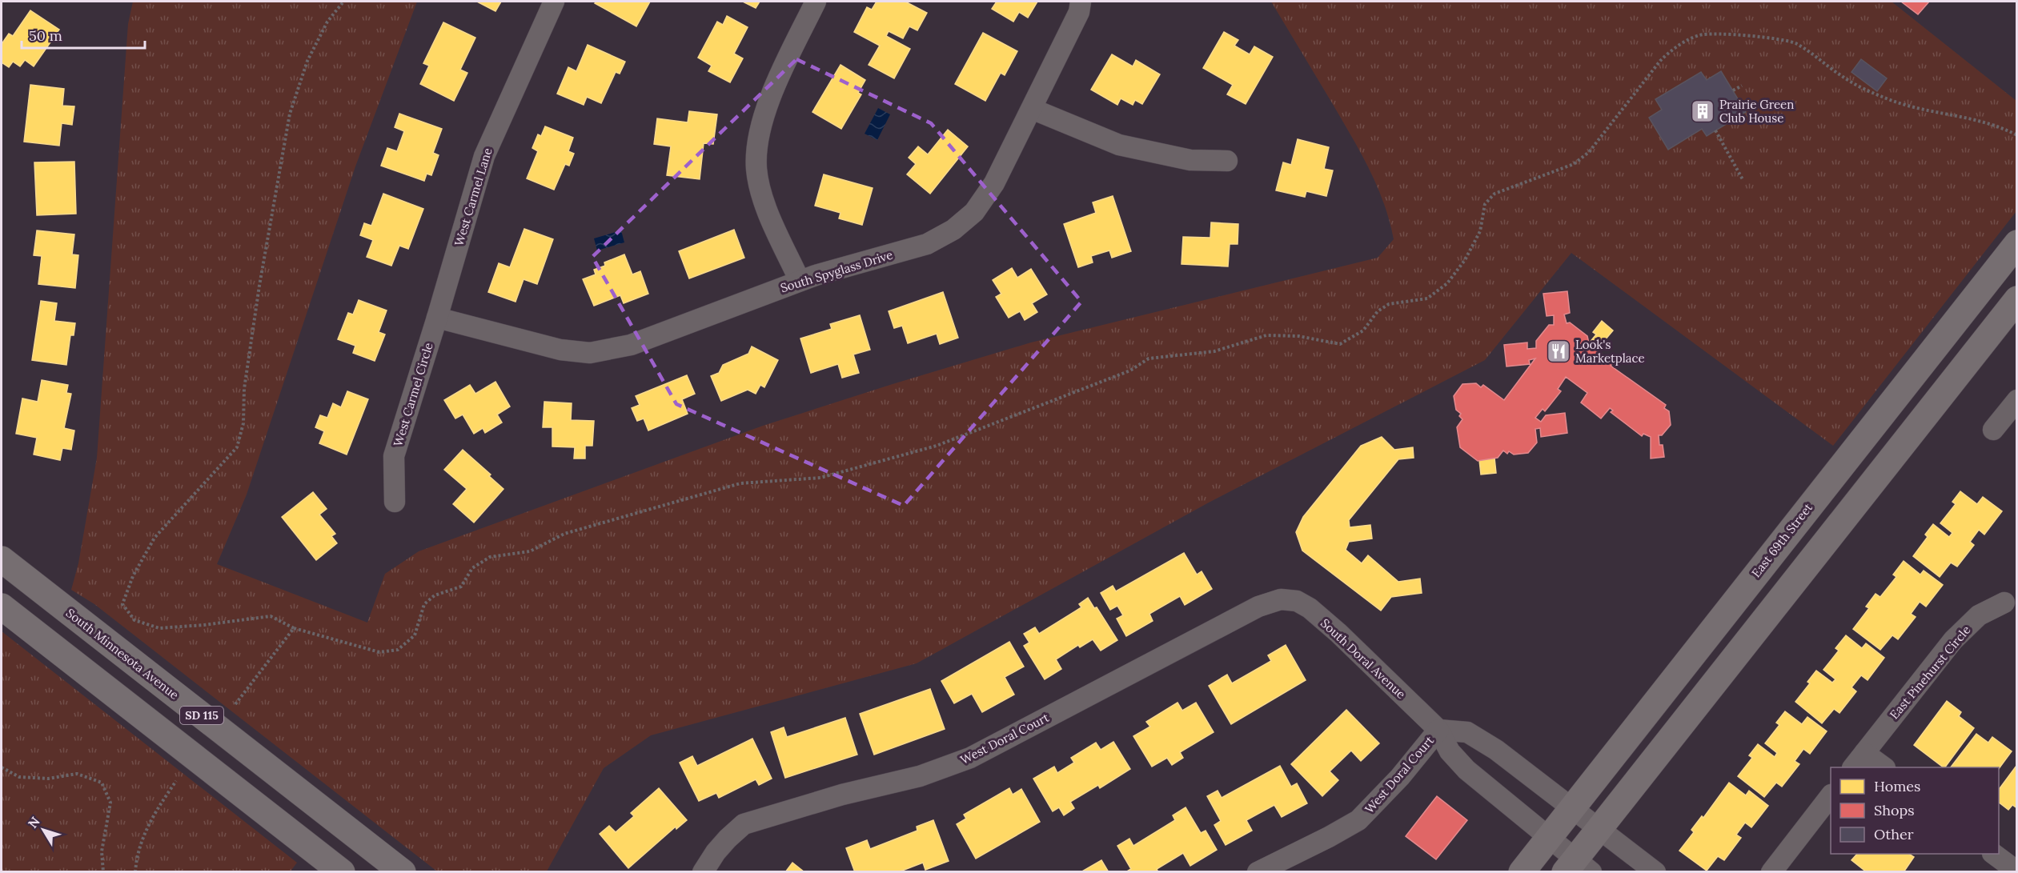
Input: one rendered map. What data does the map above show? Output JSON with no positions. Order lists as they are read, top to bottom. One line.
{"streets":{"main road":["East 69th Street","South Minnesota Avenue","SD 115"],"street":["West Carmel Lane","South Spyglass Drive","West Carmel Circle","South Doral Avenue","East Pinehurst Circle","West Doral Court"]},"crossings":[["West Carmel Lane","South Spyglass Drive"],["West Carmel Lane","West Carmel Circle"],["South Spyglass Drive","West Carmel Circle"],["East 69th Street","South Doral Avenue"],["South Doral Avenue","West Doral Court"]],"places":{"building":["Prairie Green Club House"],"restaurant":["Look's Marketplace"]},"legend":["Homes","Shops","Other"],"scale_bar":"50 m","north":"top left"}
